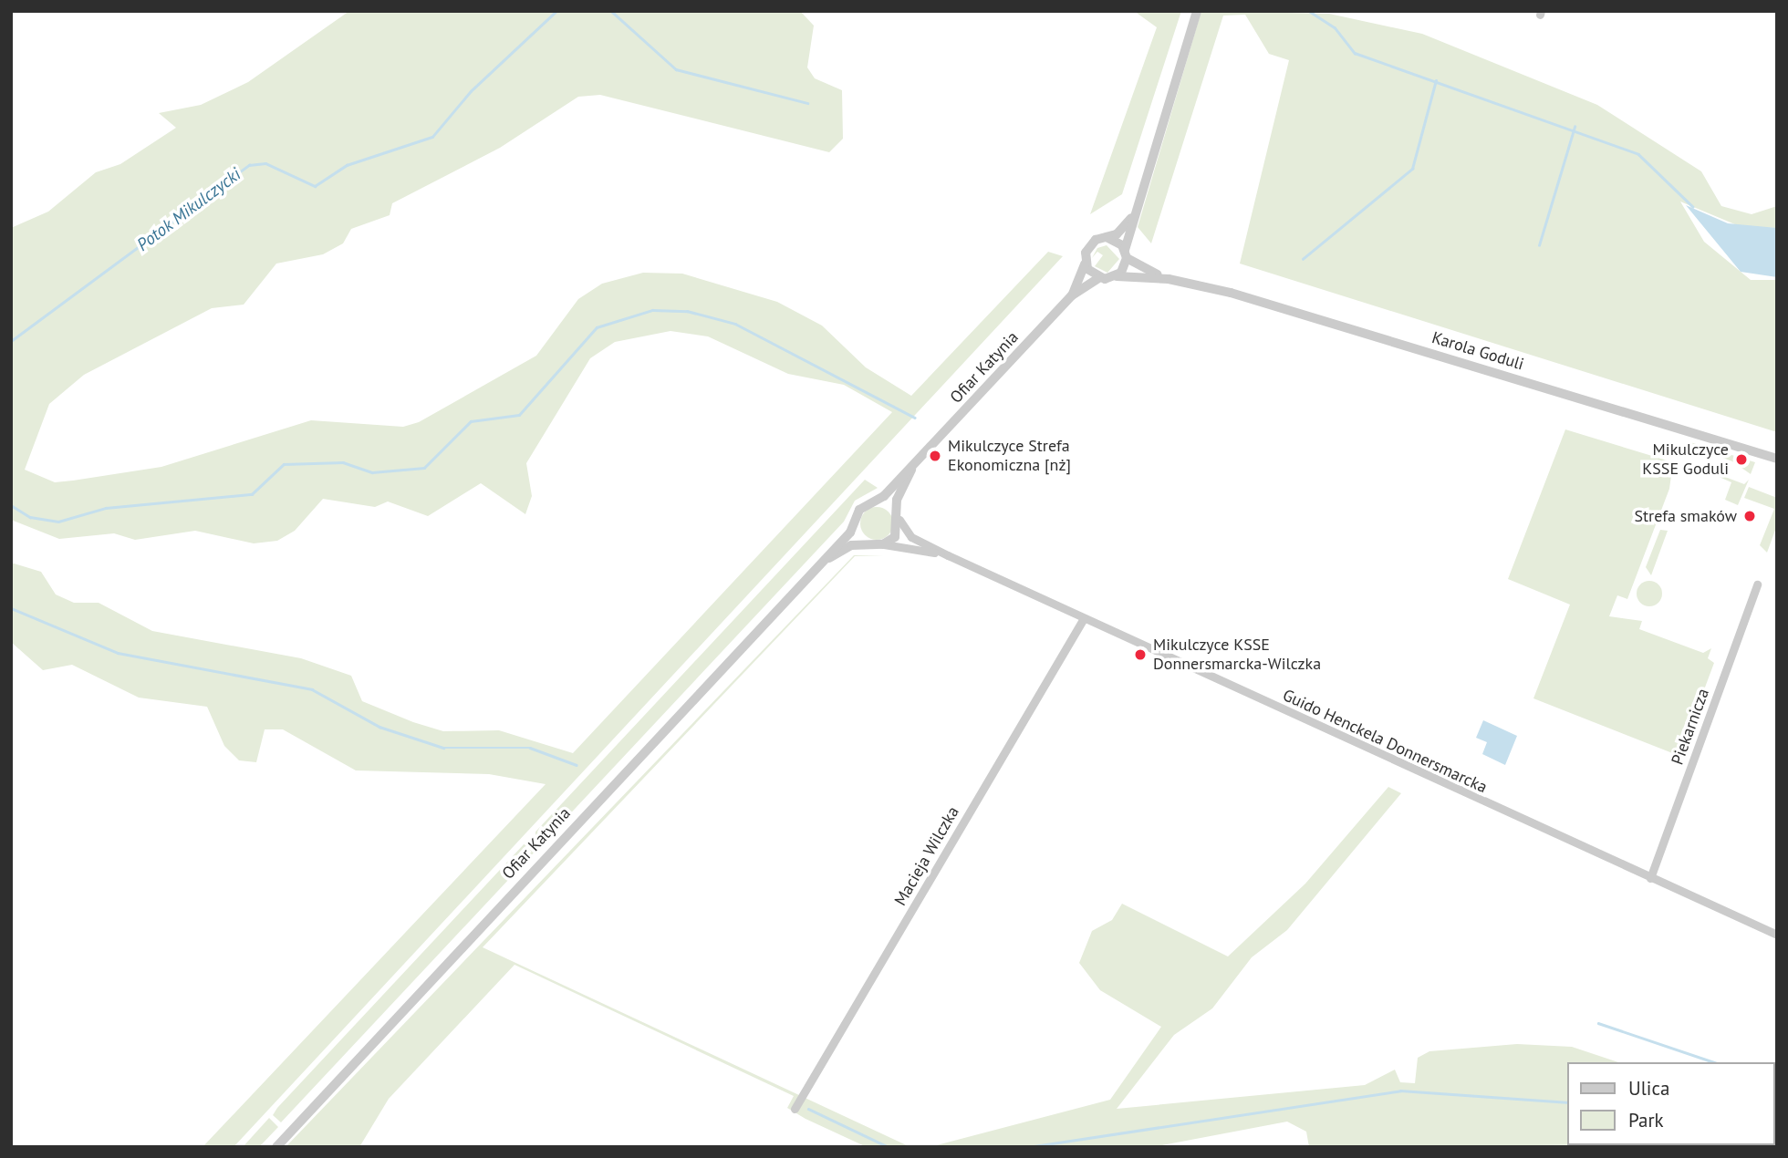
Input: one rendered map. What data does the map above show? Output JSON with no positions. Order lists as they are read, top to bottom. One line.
{"streets":{"street":["Karola Goduli","Ofiar Katynia","Piekarnicza","Guido Henckela Donnersmarcka","Macieja Wilczka"]},"crossings":[["Karola Goduli","Ofiar Katynia"],["Ofiar Katynia","Guido Henckela Donnersmarcka"],["Piekarnicza","Guido Henckela Donnersmarcka"],["Guido Henckela Donnersmarcka","Macieja Wilczka"]],"water":["Potok Mikulczycki"],"places":["Mikulczyce Strefa Ekonomiczna [nż]","Mikulczyce KSSE Goduli","Strefa smaków","Mikulczyce KSSE Donnersmarcka-Wilczka"],"legend":["Ulica","Park"]}
